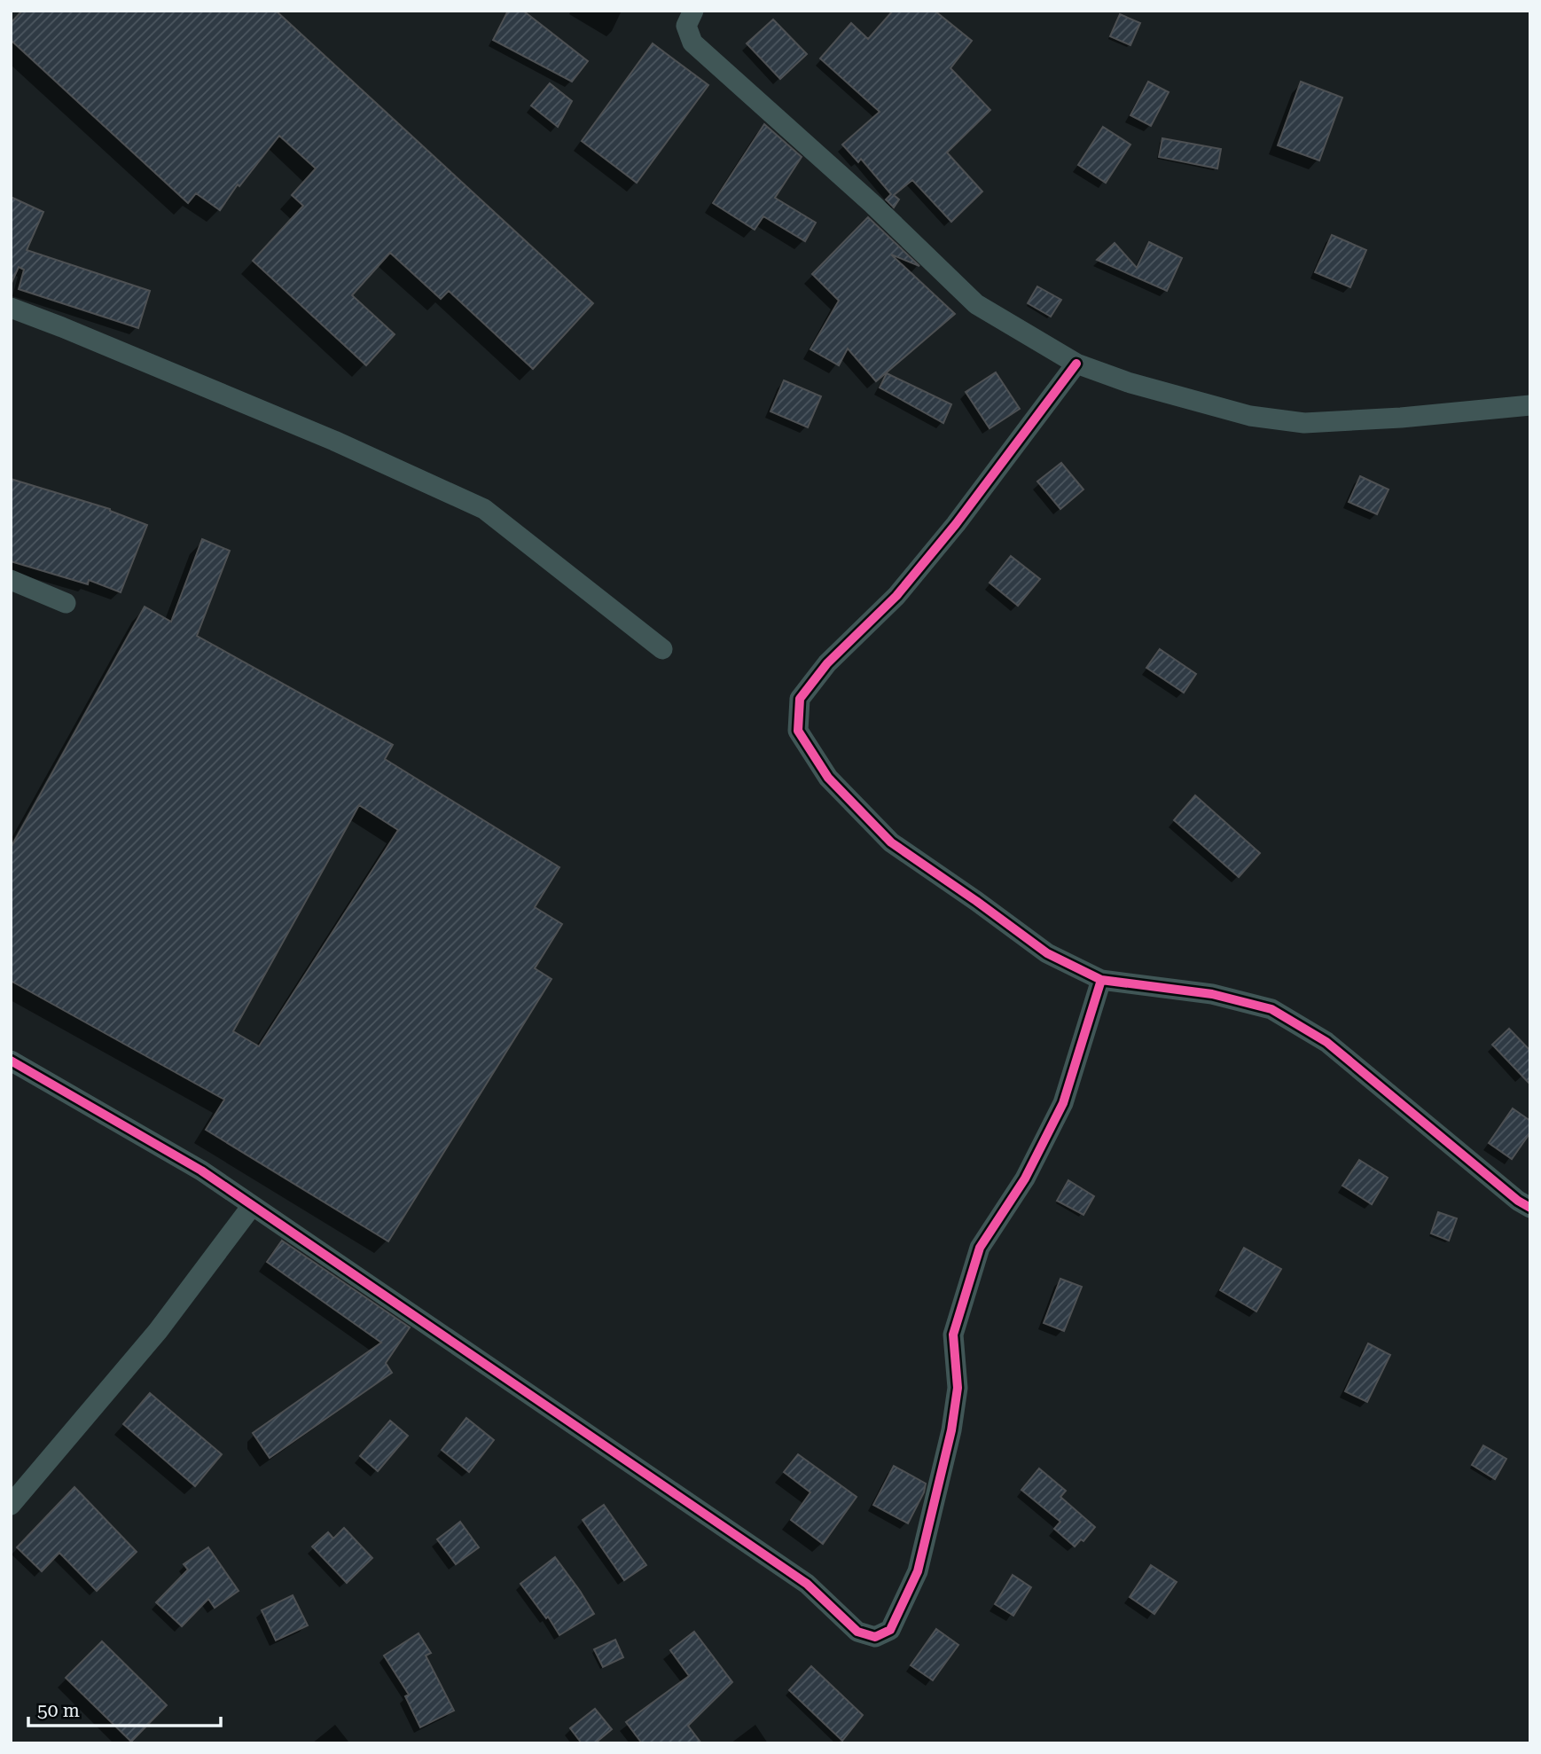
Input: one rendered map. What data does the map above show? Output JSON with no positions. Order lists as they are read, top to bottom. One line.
{"scale_bar":"50 m"}
